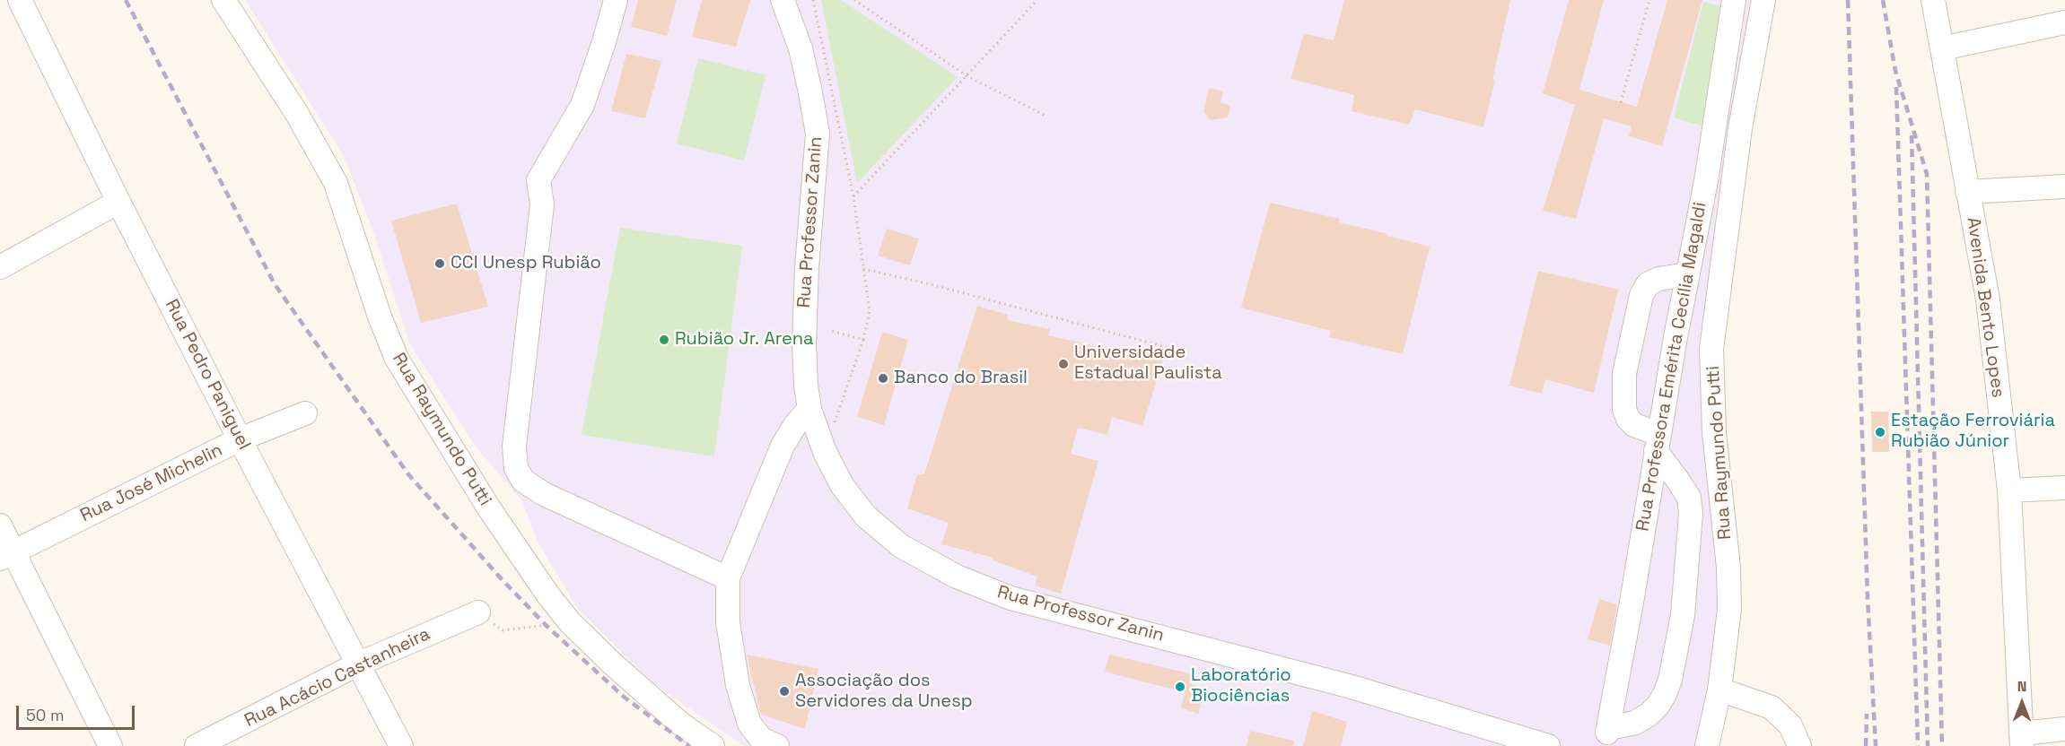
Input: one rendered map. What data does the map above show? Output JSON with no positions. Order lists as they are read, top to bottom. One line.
{"streets":{"street":["Rua Professor Zanin","Avenida Bento Lopes","Rua Professora Emérita Cecília Magaldi","Rua Pedro Paniguel","Rua Raymundo Putti","Rua José Michelin","Rua Acácio Castanheira"]},"crossings":[["Rua Pedro Paniguel","Rua José Michelin"],["Rua Pedro Paniguel","Rua Acácio Castanheira"]],"places":["CCI Unesp Rubião","Rubião Jr. Arena","Universidade Estadual Paulista","Banco do Brasil","Estação Ferroviária Rubião Júnior","Laboratório Biociências","Associação dos Servidores da Unesp"],"scale_bar":"50 m","north":"top"}
